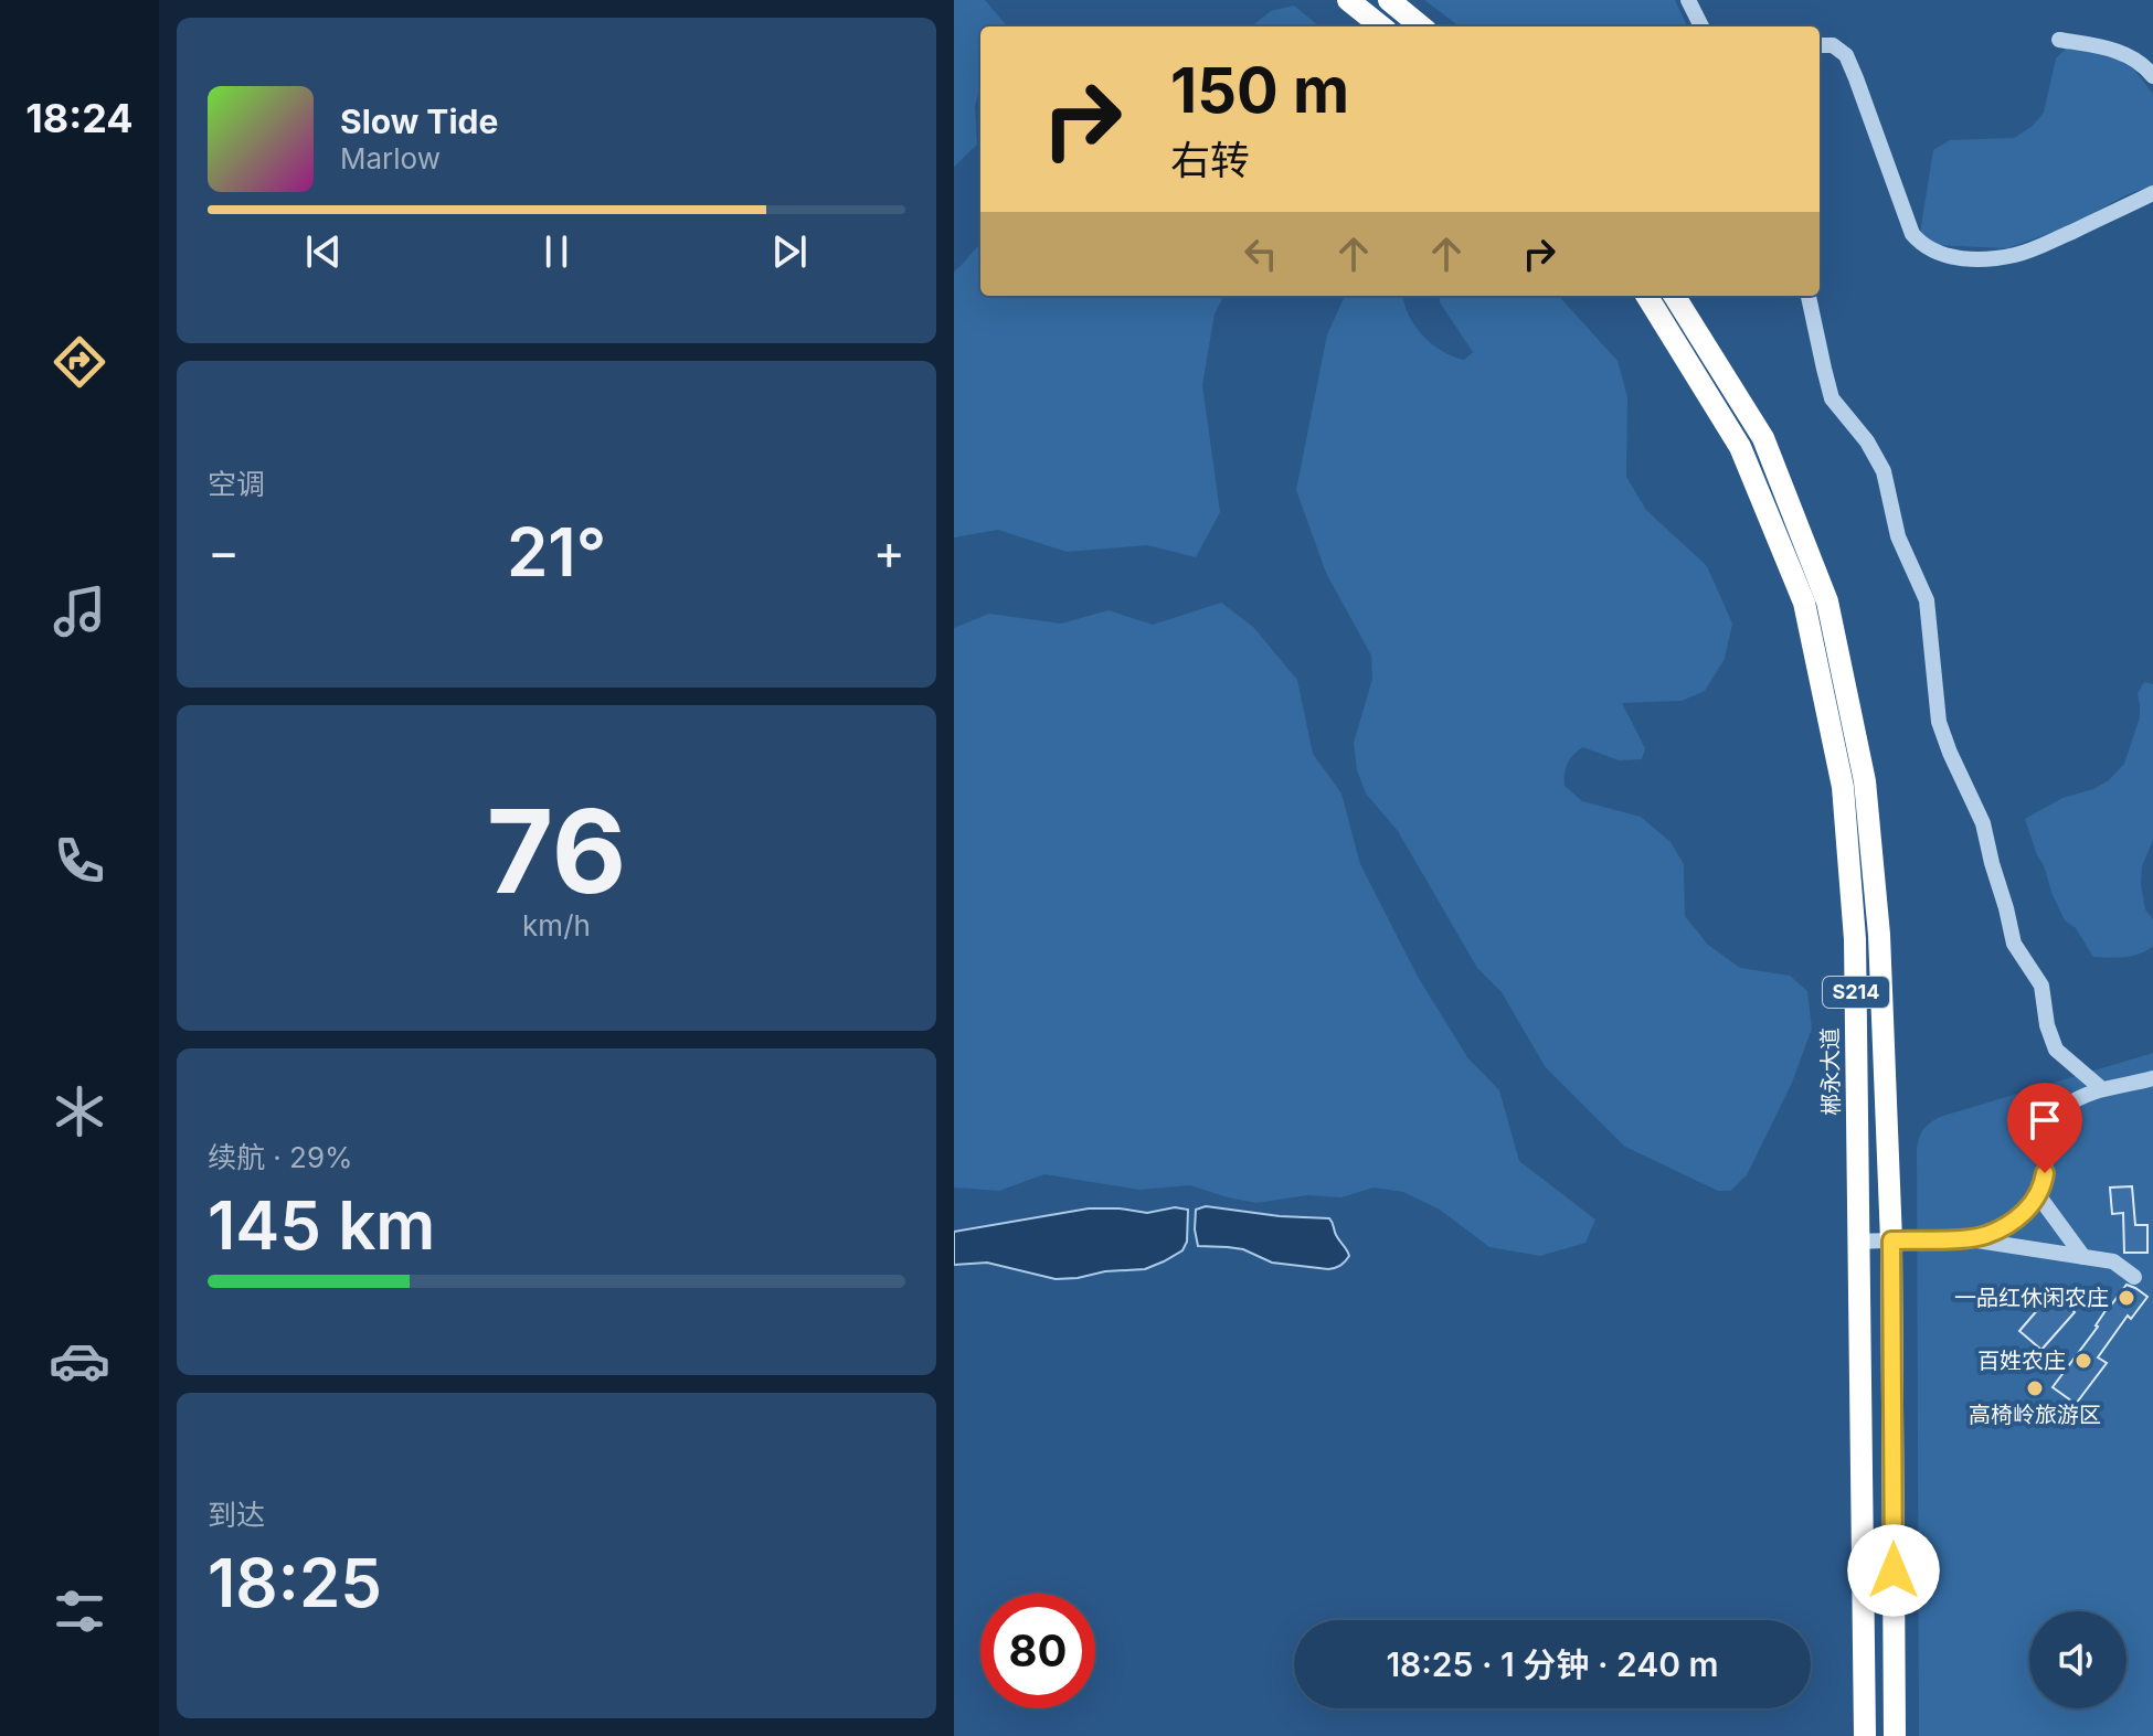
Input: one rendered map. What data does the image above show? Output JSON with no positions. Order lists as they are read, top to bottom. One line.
{"streets":{"highway":["S214","郴永大道"]},"places":["一品红休闲农庄","百姓农庄","高椅岭旅游区"],"page":{"tabs":"18:24","turn":["150 m","右转"],"song":["Slow Tide","Marlow"],"tile":["空调",["76","km/h"],["续航 · 29%","145 km"],["到达","18:25"]],"heat":["−","21°","+"],"limit":"80","trip":"18:25 · 1 分钟 · 240 m"}}
